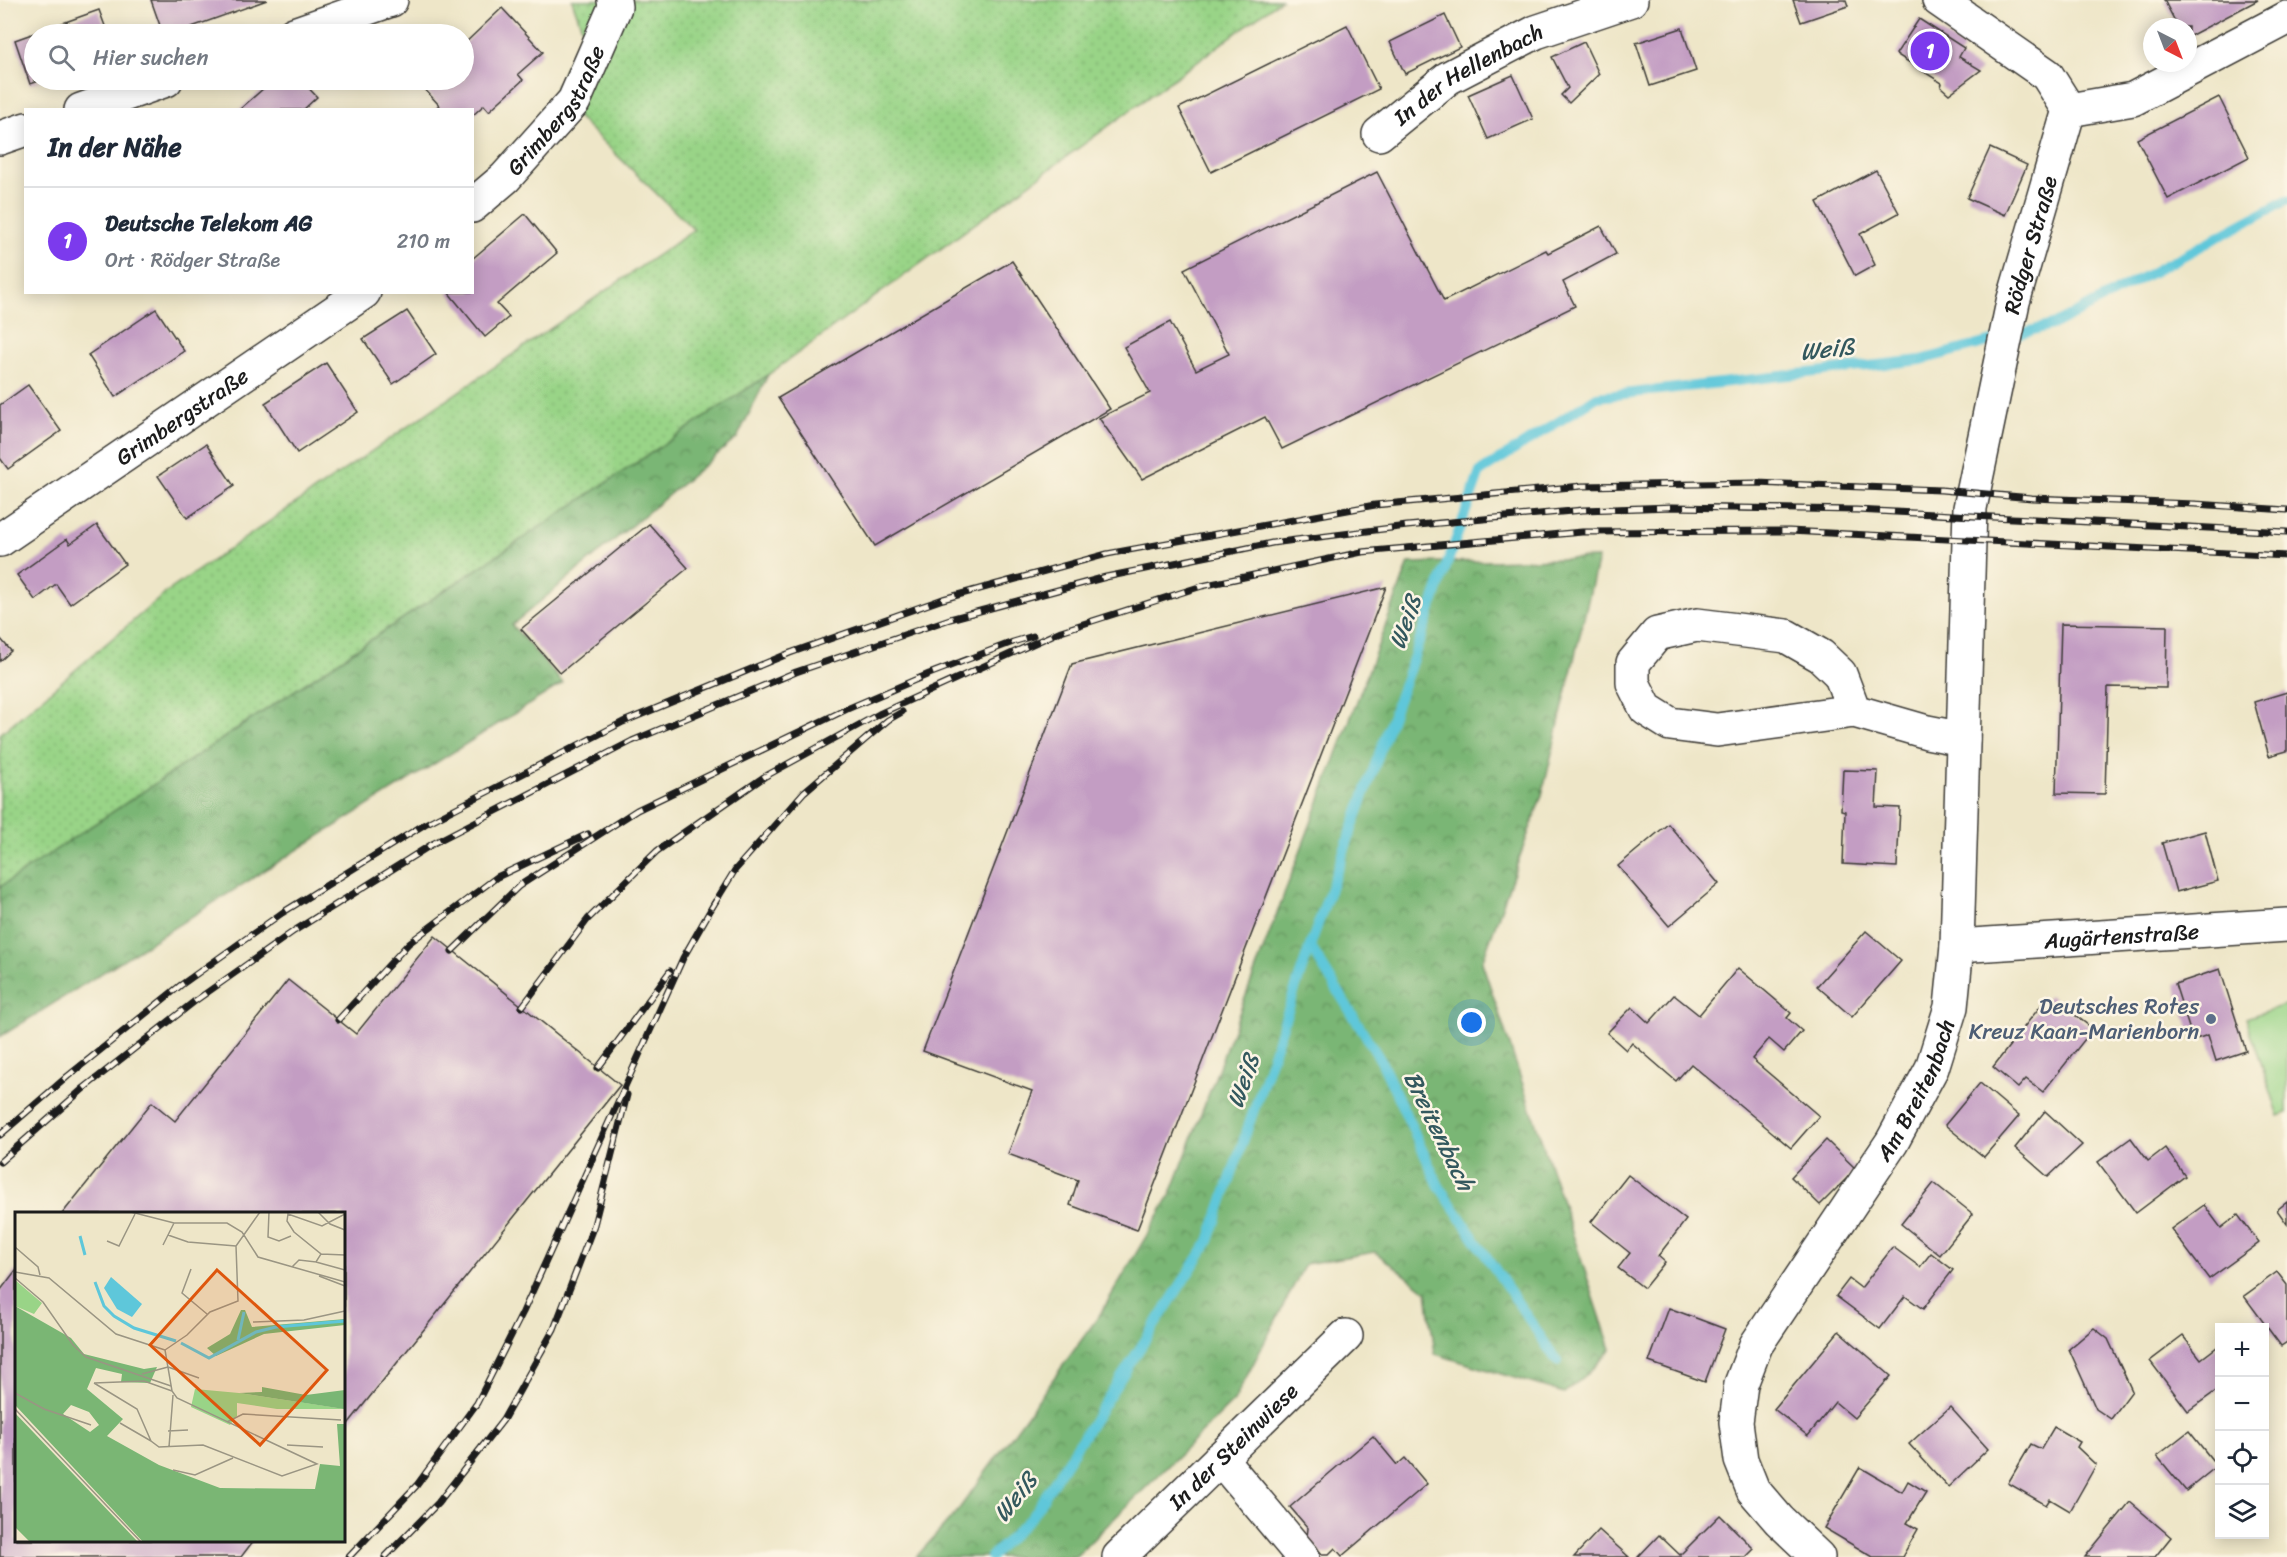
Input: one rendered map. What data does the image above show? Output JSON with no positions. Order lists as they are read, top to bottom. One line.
{"streets":{"street":["In der Hellenbach","Grimbergstraße","Rödger Straße","Augärtenstraße","Am Breitenbach","In der Steinwiese"]},"crossings":[["Rödger Straße","Am Breitenbach"],["Augärtenstraße","Am Breitenbach"]],"water":["Weiß","Breitenbach"],"places":["Deutsches Rotes Kreuz Kaan-Marienborn"],"north":"bottom right","page":{"search":"Hier suchen","pins":"1","heading":"In der Nähe","list":[{"mark":"1","name":"Deutsche Telekom AG","note":"Ort · Rödger Straße","value":"210 m"}],"map_buttons":["+","−"]}}
